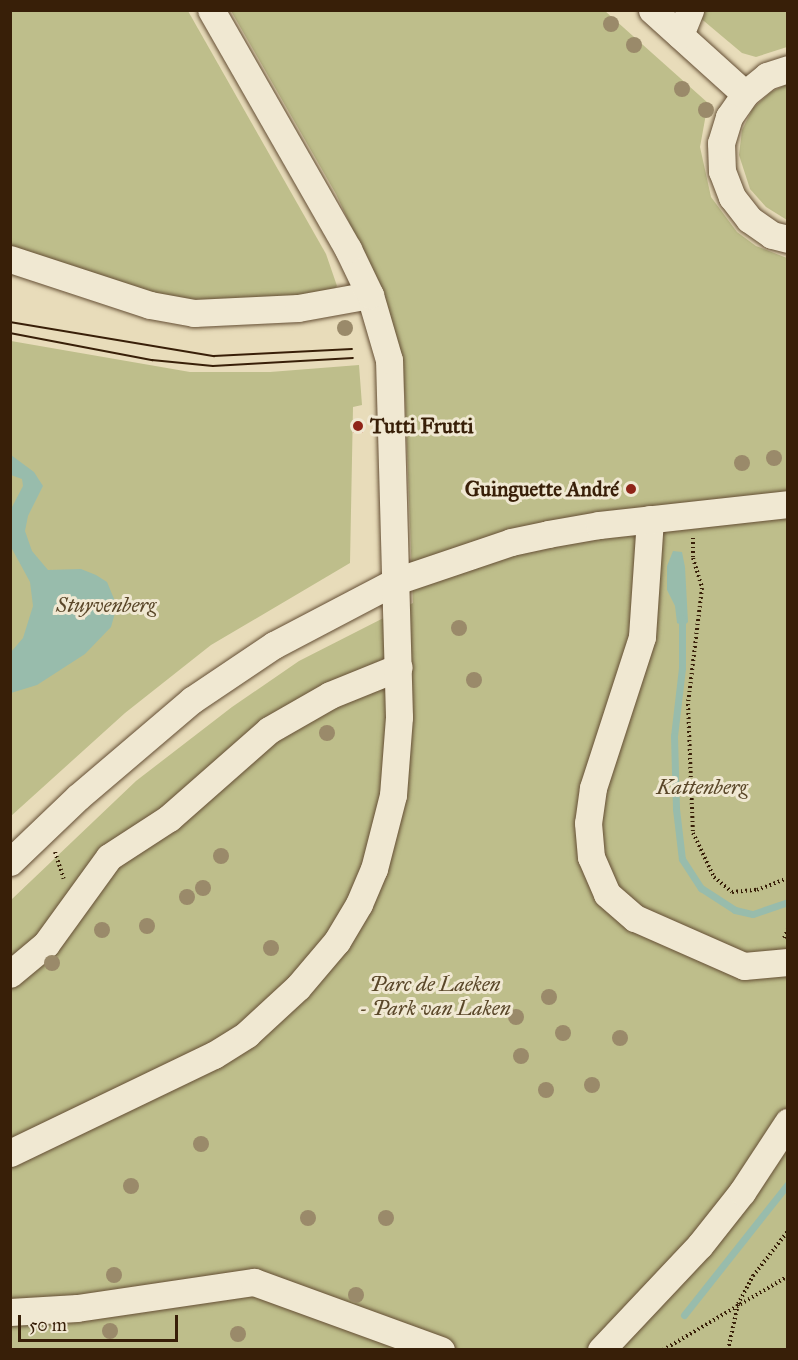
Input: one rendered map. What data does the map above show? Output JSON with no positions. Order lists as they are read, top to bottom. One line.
{"parks":["Stuyvenberg","Kattenberg","Parc de Laeken - Park van Laken"],"places":["Tutti Frutti","Guinguette André"],"scale_bar":"50 m"}
